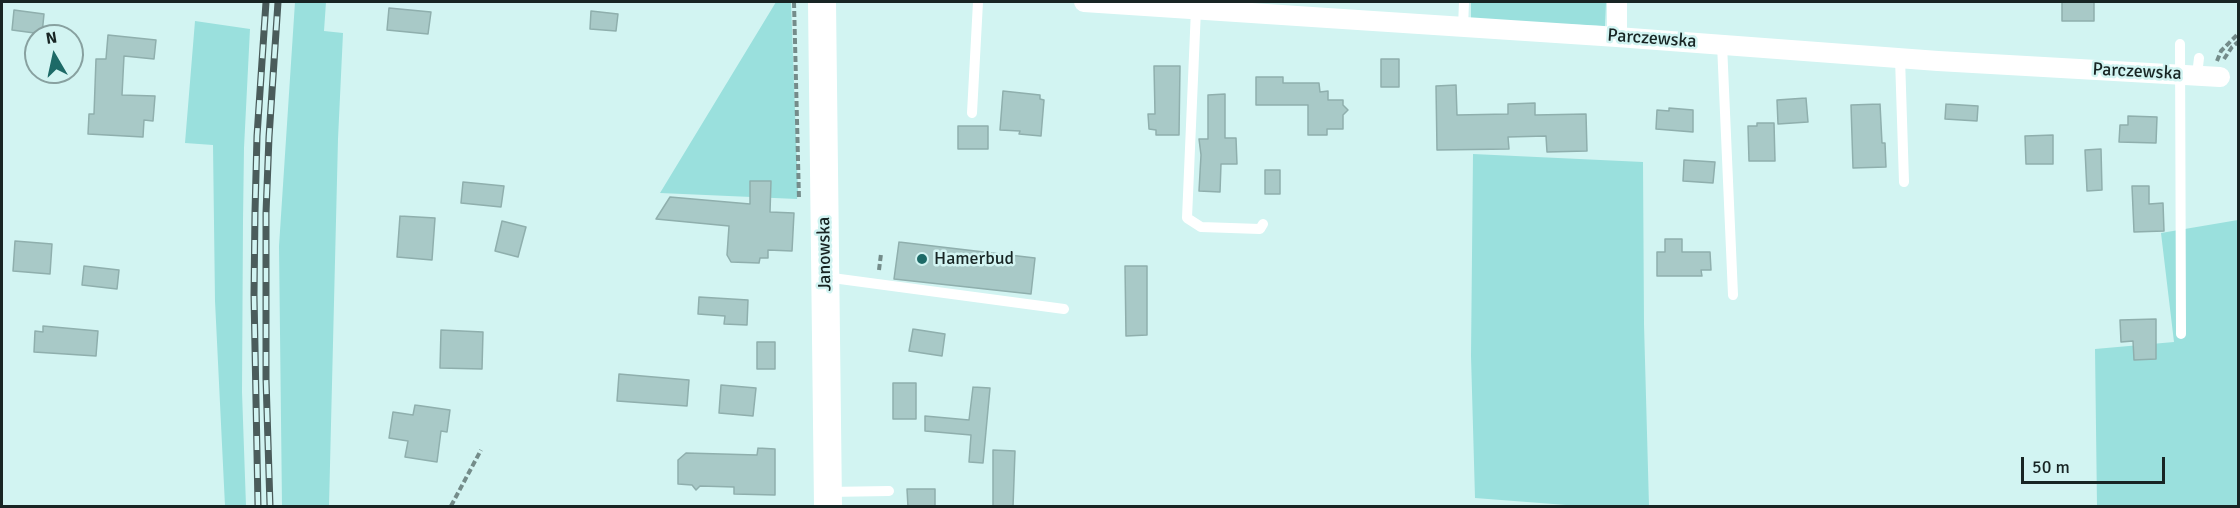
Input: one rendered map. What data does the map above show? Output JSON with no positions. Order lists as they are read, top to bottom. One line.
{"streets":{"street":["Parczewska","Janowska"]},"places":["Hamerbud"],"scale_bar":"50 m","north":"top"}
